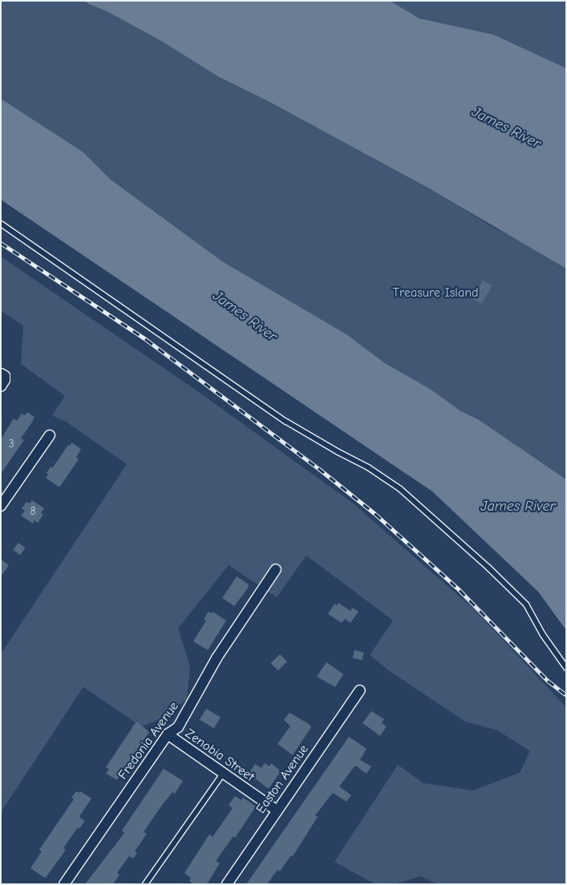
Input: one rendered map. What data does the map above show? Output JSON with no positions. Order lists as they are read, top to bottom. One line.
{"streets":{"street":["Fredonia Avenue","Zenobia Street","Easton Avenue"]},"crossings":[["Fredonia Avenue","Zenobia Street"],["Zenobia Street","Easton Avenue"]],"water":["James River"],"parks":["Treasure Island"],"house_numbers":["3","8"]}
